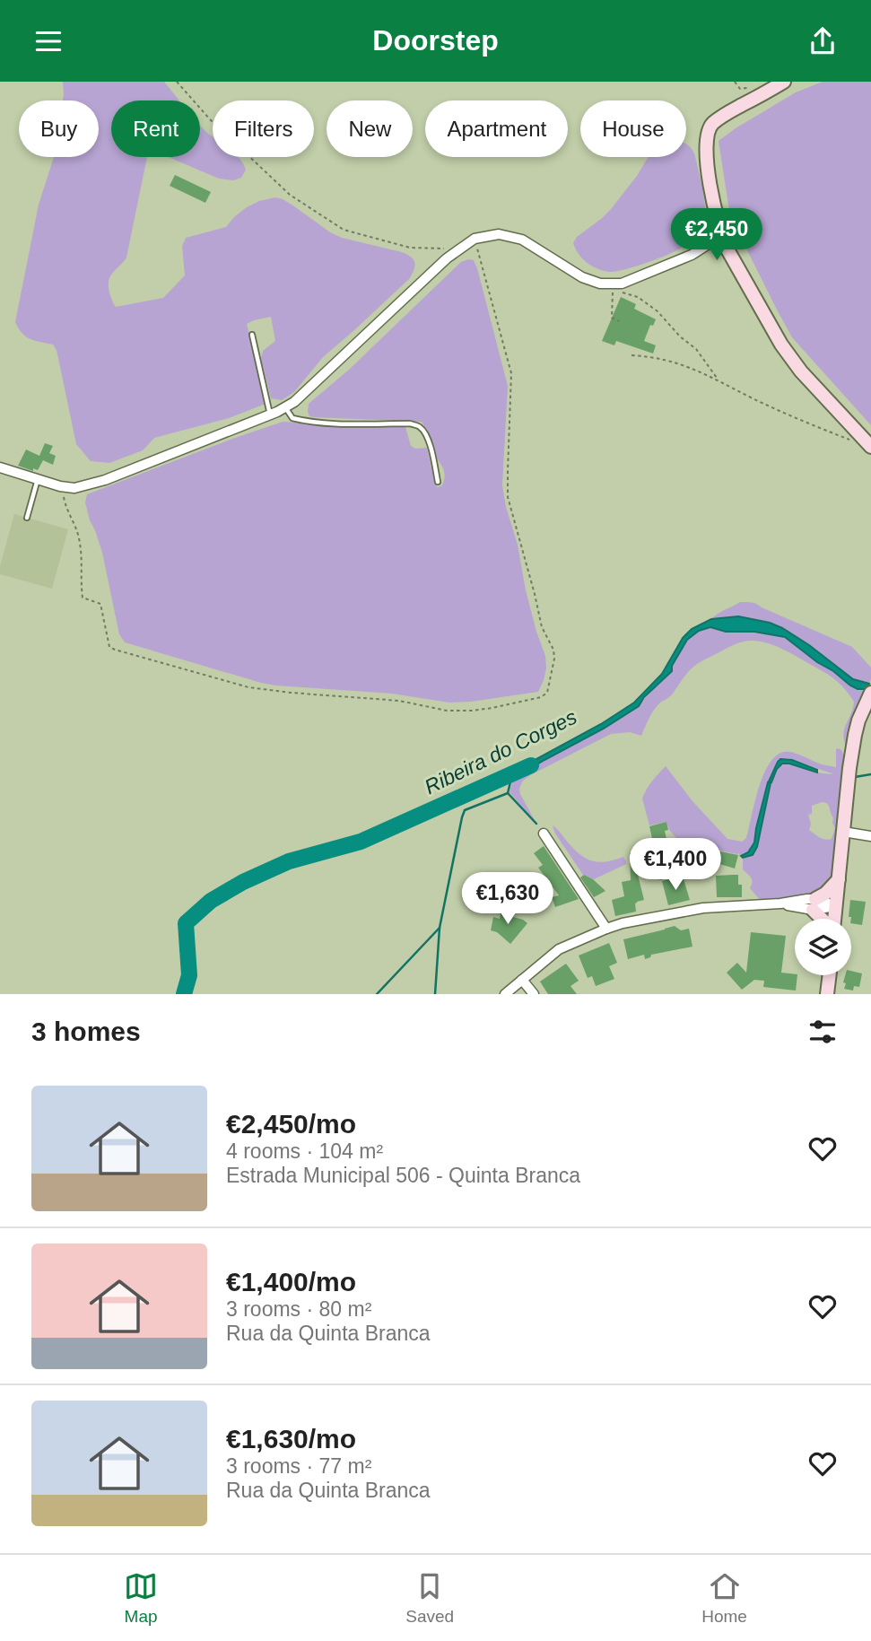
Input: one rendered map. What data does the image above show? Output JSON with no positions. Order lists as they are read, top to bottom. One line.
{"water":["Ribeira do Corges"],"page":{"header":"Doorstep","chip":["Buy","Rent","Filters","New","Apartment","House"],"price":["€2,450","€1,400","€1,630"],"heading":"3 homes","list":[{"name":"€2,450/mo","note":"4 rooms · 104 m² · Estrada Municipal 506 - Quinta Branca"},{"name":"€1,400/mo","note":"3 rooms · 80 m² · Rua da Quinta Branca"},{"name":"€1,630/mo","note":"3 rooms · 77 m² · Rua da Quinta Branca"}],"tabs":["Map","Saved","Home"]}}
